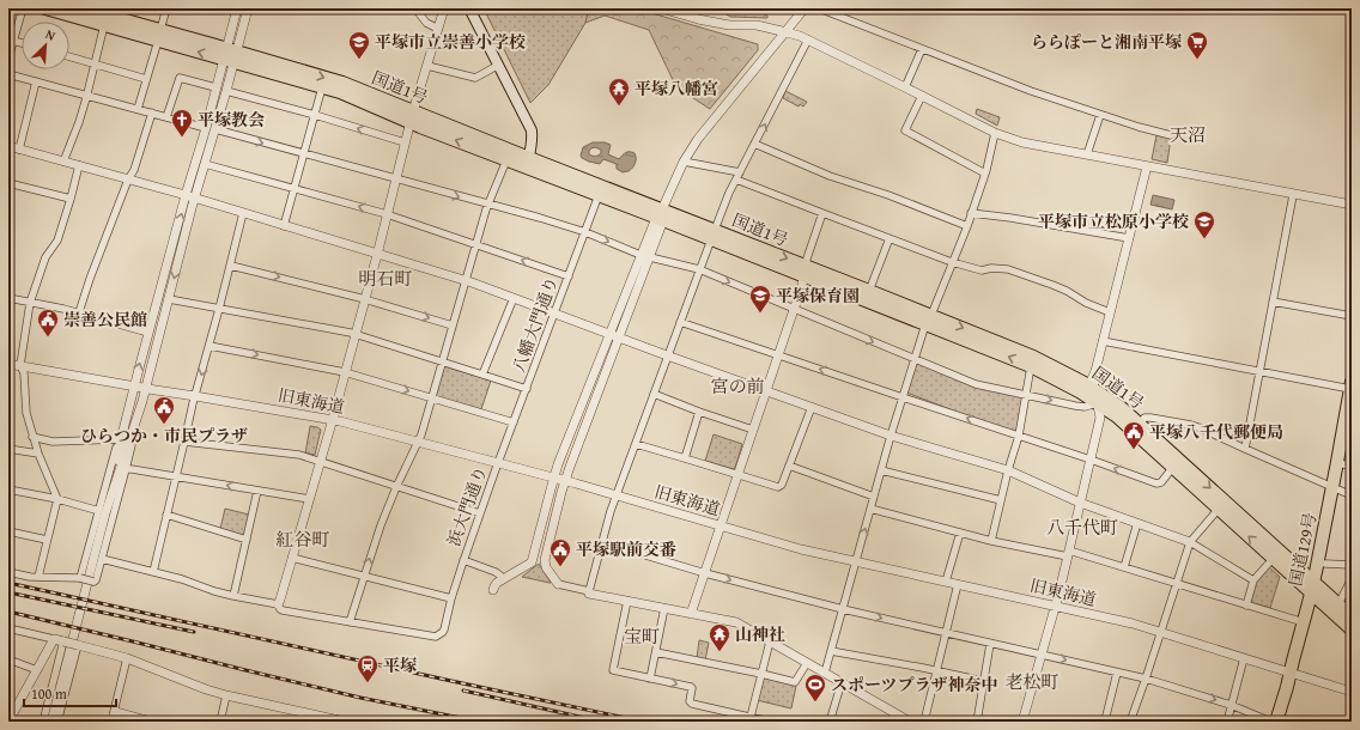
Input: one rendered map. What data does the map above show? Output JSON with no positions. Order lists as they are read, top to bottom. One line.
{"streets":{"highway":["国道1号","国道129号"],"street":["八幡大門通り","旧東海道","浜大門通り"]},"crossings":[["国道1号","八幡大門通り"],["国道1号","国道129号"],["八幡大門通り","旧東海道"],["八幡大門通り","浜大門通り"],["旧東海道","浜大門通り"],["旧東海道","国道129号"]],"districts":["天沼","明石町","宮の前","八千代町","紅谷町","宝町","老松町"],"places":{"school or university":["平塚市立崇善小学校","平塚市立松原小学校","平塚保育園"],"supermarket":["ららぽーと湘南平塚"],"temple":["平塚八幡宮","山神社"],"church":["平塚教会"],"public building":["崇善公民館","ひらつか・市民プラザ","平塚八千代郵便局","平塚駅前交番"],"station":["平塚"],"sports":["スポーツプラザ神奈中"]},"scale_bar":"100 m","north":"top right"}
